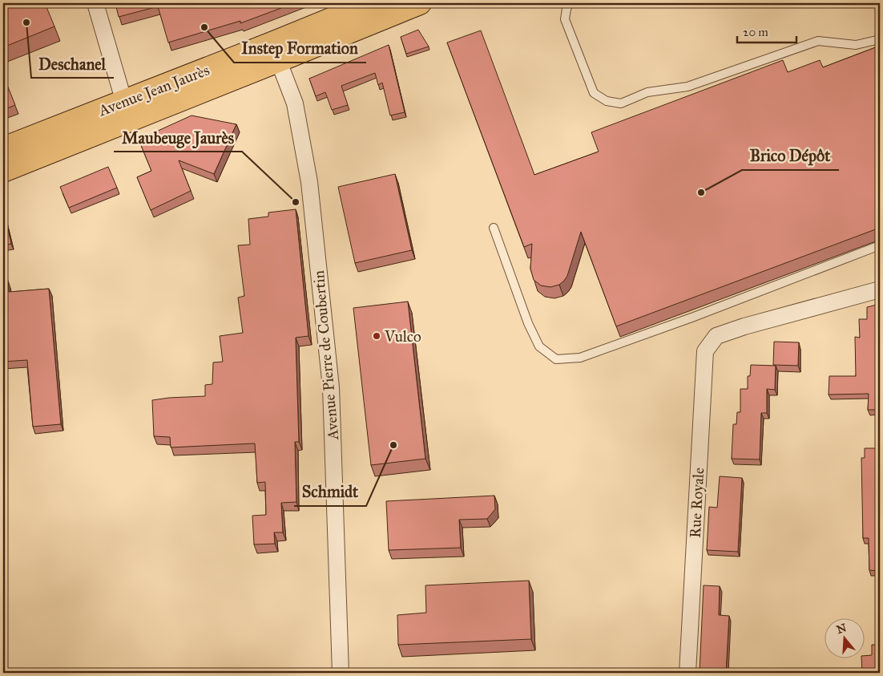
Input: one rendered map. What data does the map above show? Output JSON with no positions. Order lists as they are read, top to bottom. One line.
{"streets":{"main road":["Avenue Jean Jaurès"],"street":["Avenue Pierre de Coubertin","Rue Royale"]},"crossings":[["Avenue Jean Jaurès","Avenue Pierre de Coubertin"]],"places":["Deschanel","Instep Formation","Brico Dépôt","Maubeuge Jaurès","Vulco","Schmidt"],"scale_bar":"20 m","north":"top"}
